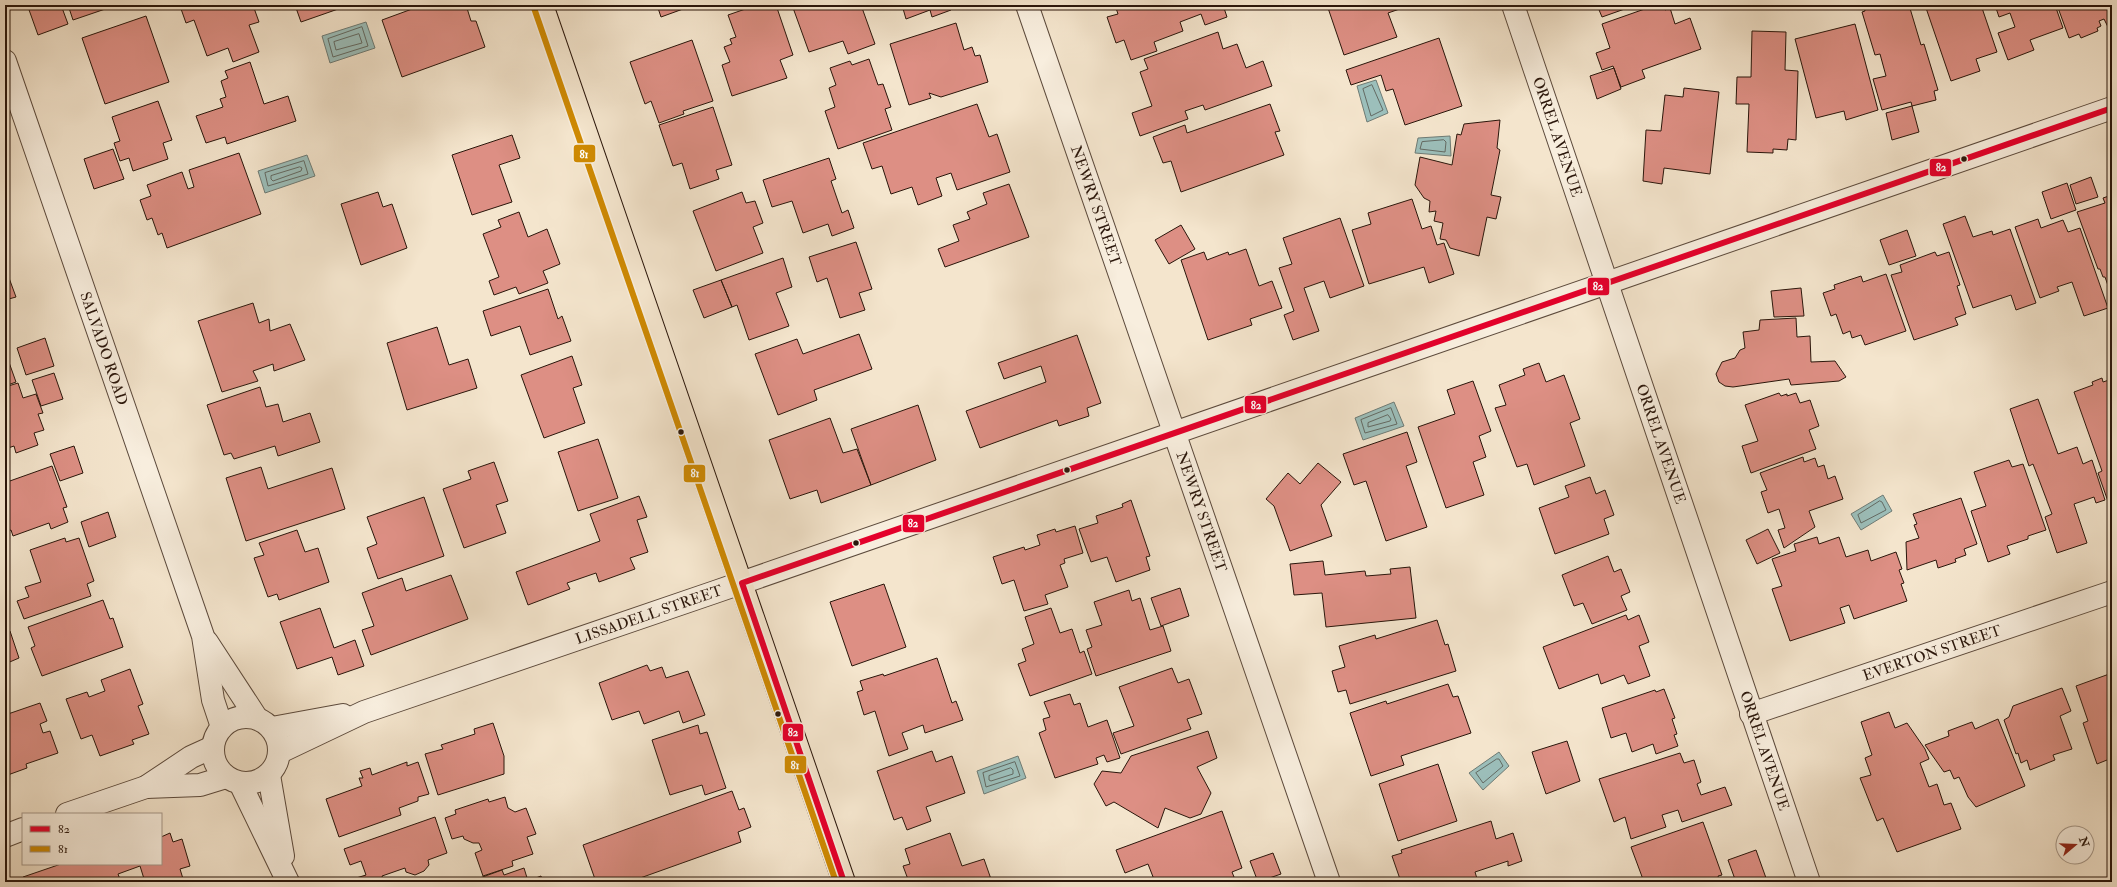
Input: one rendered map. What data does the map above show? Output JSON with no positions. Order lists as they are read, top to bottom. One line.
{"streets":{"street":["ORREL AVENUE","NEWRY STREET","SALVADO ROAD","LISSADELL STREET","EVERTON STREET"]},"crossings":[["ORREL AVENUE","LISSADELL STREET"],["ORREL AVENUE","EVERTON STREET"],["NEWRY STREET","LISSADELL STREET"],["SALVADO ROAD","LISSADELL STREET"]],"lines":["transit line 81","transit line 82"],"legend":["82","81"],"north":"right"}
